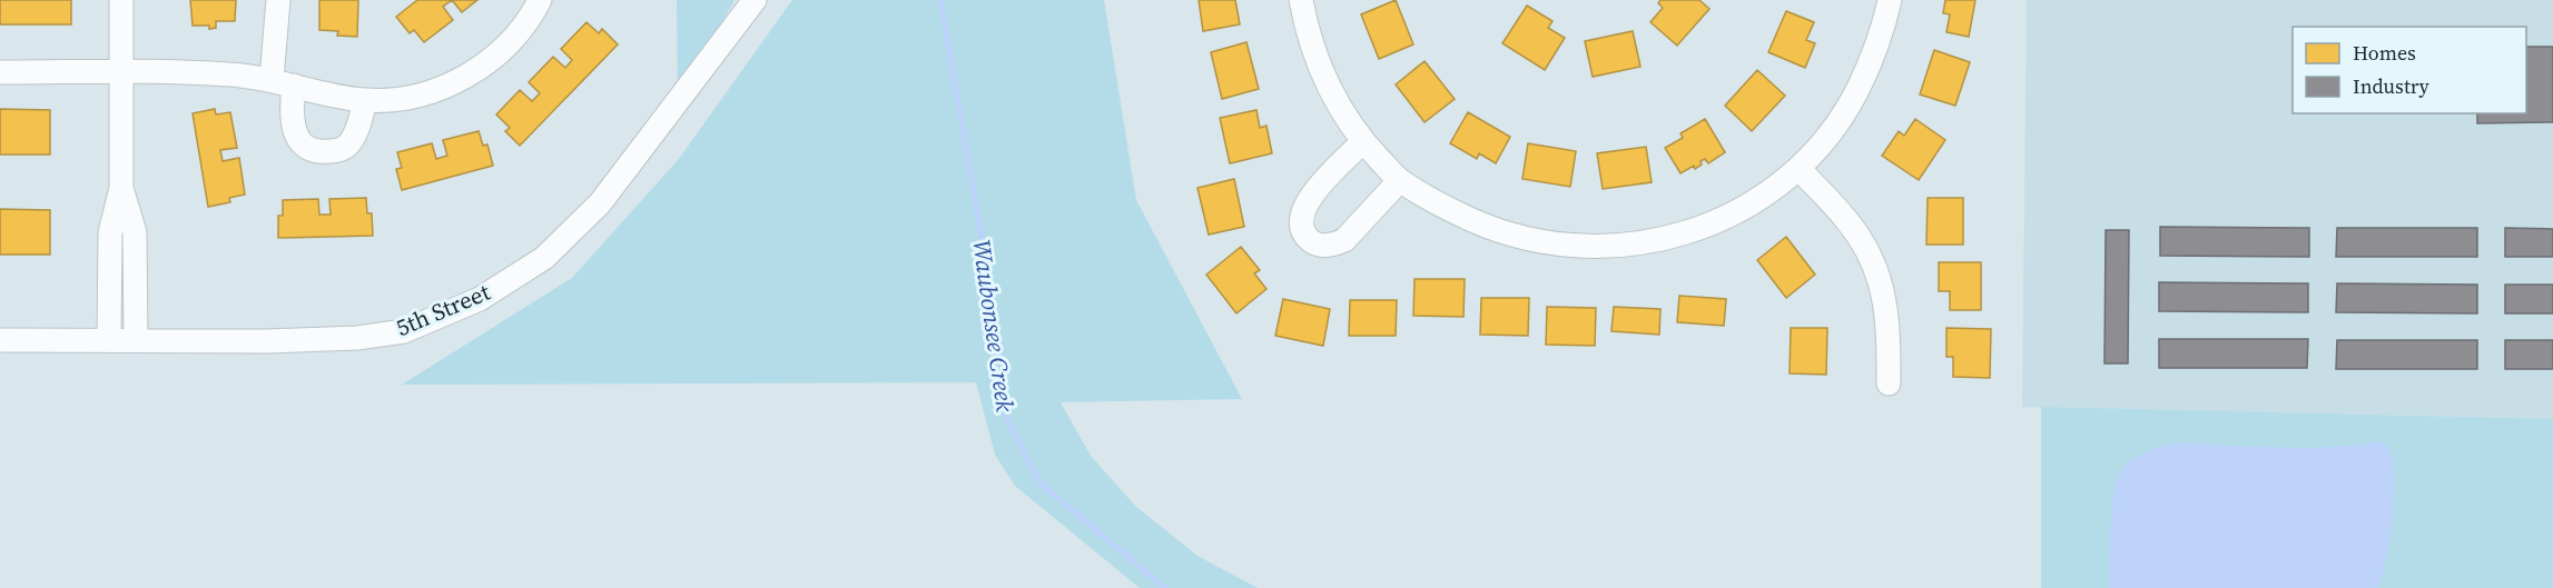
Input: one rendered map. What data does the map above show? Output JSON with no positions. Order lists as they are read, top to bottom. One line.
{"streets":{"street":["5th Street"]},"water":["Waubonsee Creek"],"legend":["Homes","Industry"]}
